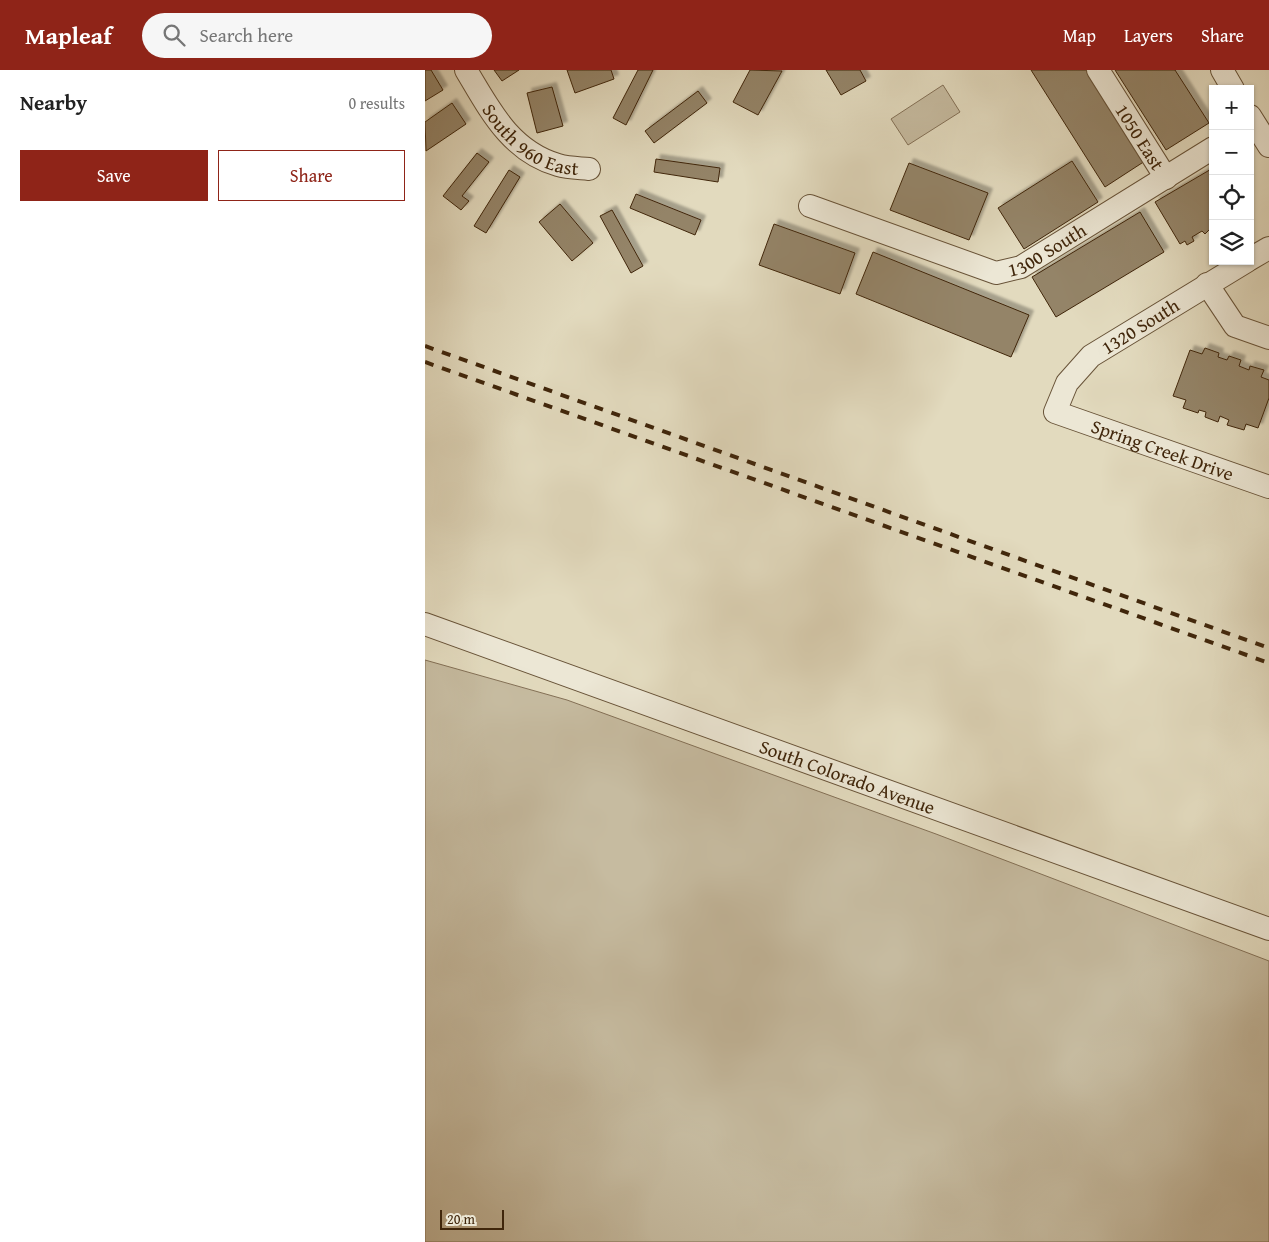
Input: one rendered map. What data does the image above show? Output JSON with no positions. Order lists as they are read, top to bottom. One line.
{"streets":{"street":["South 960 East","1050 East","1300 South","1320 South","Spring Creek Drive","South Colorado Avenue"]},"crossings":[["1050 East","1300 South"],["1320 South","Spring Creek Drive"]],"scale_bar":"20 m","page":{"header":"Mapleaf","search":"Search here","nav":["Map","Layers","Share"],"heading":["Nearby","0 results"],"map_buttons":["+","−"],"buttons":["Save","Share"],"scale":"20 m"}}
